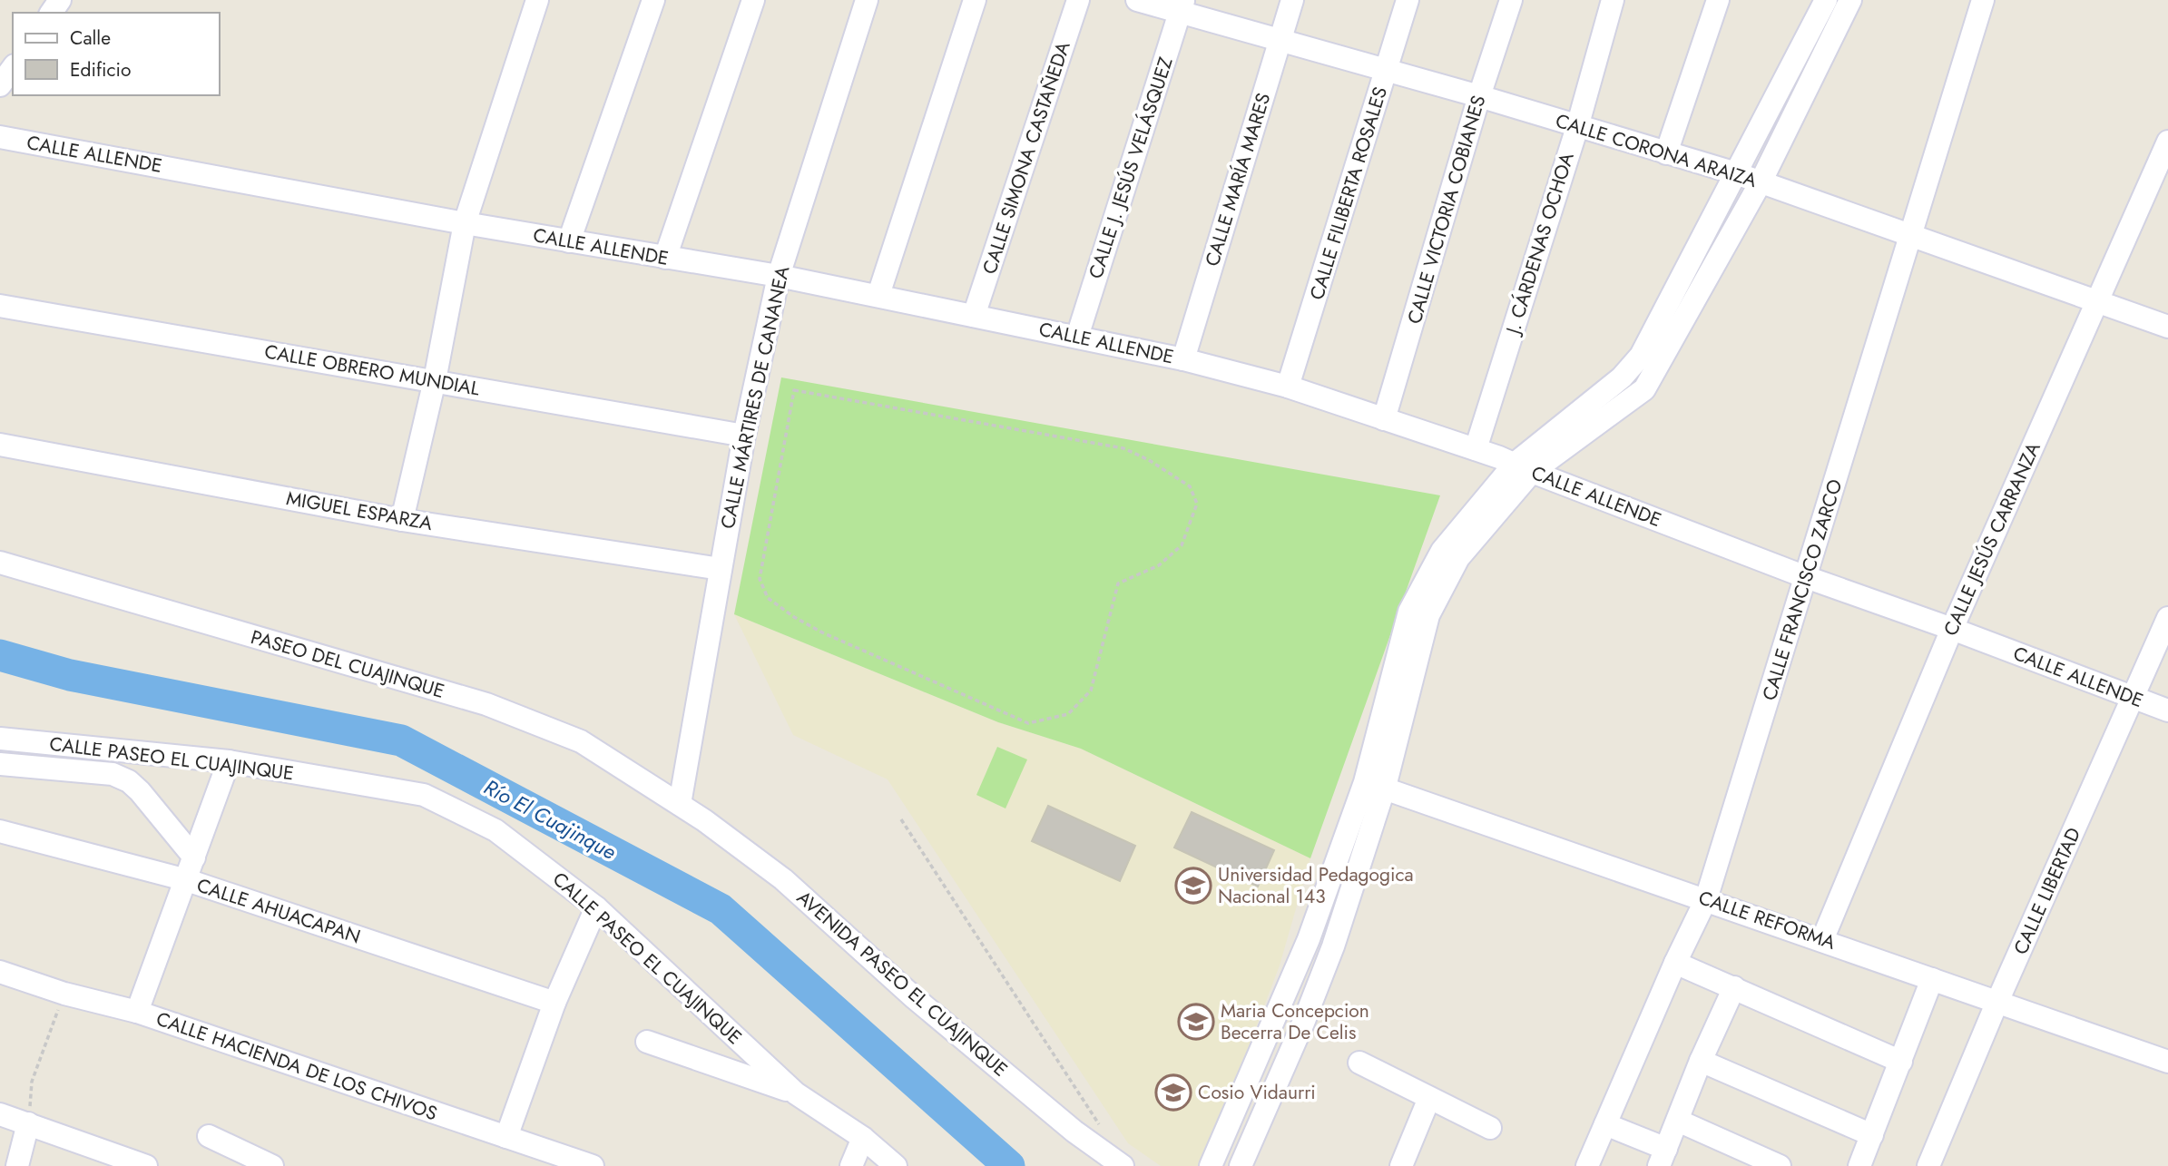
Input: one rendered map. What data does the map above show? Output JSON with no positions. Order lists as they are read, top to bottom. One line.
{"streets":{"street":["CALLE CORONA ARAIZA","CALLE ALLENDE","CALLE SIMONA CASTAÑEDA","CALLE J. JESÚS VELÁSQUEZ","CALLE MARÍA MARES","CALLE FILIBERTA ROSALES","CALLE VICTORIA COBIANES","J. CÁRDENAS OCHOA","CALLE OBRERO MUNDIAL","CALLE MÁRTIRES DE CANANEA","MIGUEL ESPARZA","CALLE JESÚS CARRANZA","CALLE FRANCISCO ZARCO","PASEO DEL CUAJINQUE","CALLE PASEO EL CUAJINQUE","CALLE LIBERTAD","CALLE AHUACAPAN","CALLE REFORMA","AVENIDA PASEO EL CUAJINQUE","CALLE HACIENDA DE LOS CHIVOS"]},"crossings":[["CALLE CORONA ARAIZA","CALLE J. JESÚS VELÁSQUEZ"],["CALLE CORONA ARAIZA","CALLE MARÍA MARES"],["CALLE CORONA ARAIZA","CALLE FILIBERTA ROSALES"],["CALLE CORONA ARAIZA","CALLE VICTORIA COBIANES"],["CALLE CORONA ARAIZA","J. CÁRDENAS OCHOA"],["CALLE CORONA ARAIZA","CALLE JESÚS CARRANZA"],["CALLE CORONA ARAIZA","CALLE FRANCISCO ZARCO"],["CALLE ALLENDE","CALLE SIMONA CASTAÑEDA"],["CALLE ALLENDE","CALLE J. JESÚS VELÁSQUEZ"],["CALLE ALLENDE","CALLE MARÍA MARES"],["CALLE ALLENDE","CALLE FILIBERTA ROSALES"],["CALLE ALLENDE","CALLE VICTORIA COBIANES"],["CALLE ALLENDE","J. CÁRDENAS OCHOA"],["CALLE ALLENDE","CALLE MÁRTIRES DE CANANEA"],["CALLE ALLENDE","CALLE JESÚS CARRANZA"],["CALLE ALLENDE","CALLE FRANCISCO ZARCO"],["CALLE ALLENDE","CALLE LIBERTAD"],["CALLE OBRERO MUNDIAL","CALLE MÁRTIRES DE CANANEA"],["CALLE MÁRTIRES DE CANANEA","MIGUEL ESPARZA"],["CALLE MÁRTIRES DE CANANEA","PASEO DEL CUAJINQUE"],["CALLE MÁRTIRES DE CANANEA","AVENIDA PASEO EL CUAJINQUE"],["CALLE JESÚS CARRANZA","CALLE REFORMA"],["CALLE FRANCISCO ZARCO","CALLE REFORMA"],["PASEO DEL CUAJINQUE","AVENIDA PASEO EL CUAJINQUE"],["CALLE LIBERTAD","CALLE REFORMA"]],"water":["Río El Cuajinque"],"places":{"school or university":["Universidad Pedagogica Nacional 143","Maria Concepcion Becerra De Celis","Cosio Vidaurri"]},"legend":["Calle","Edificio"]}
